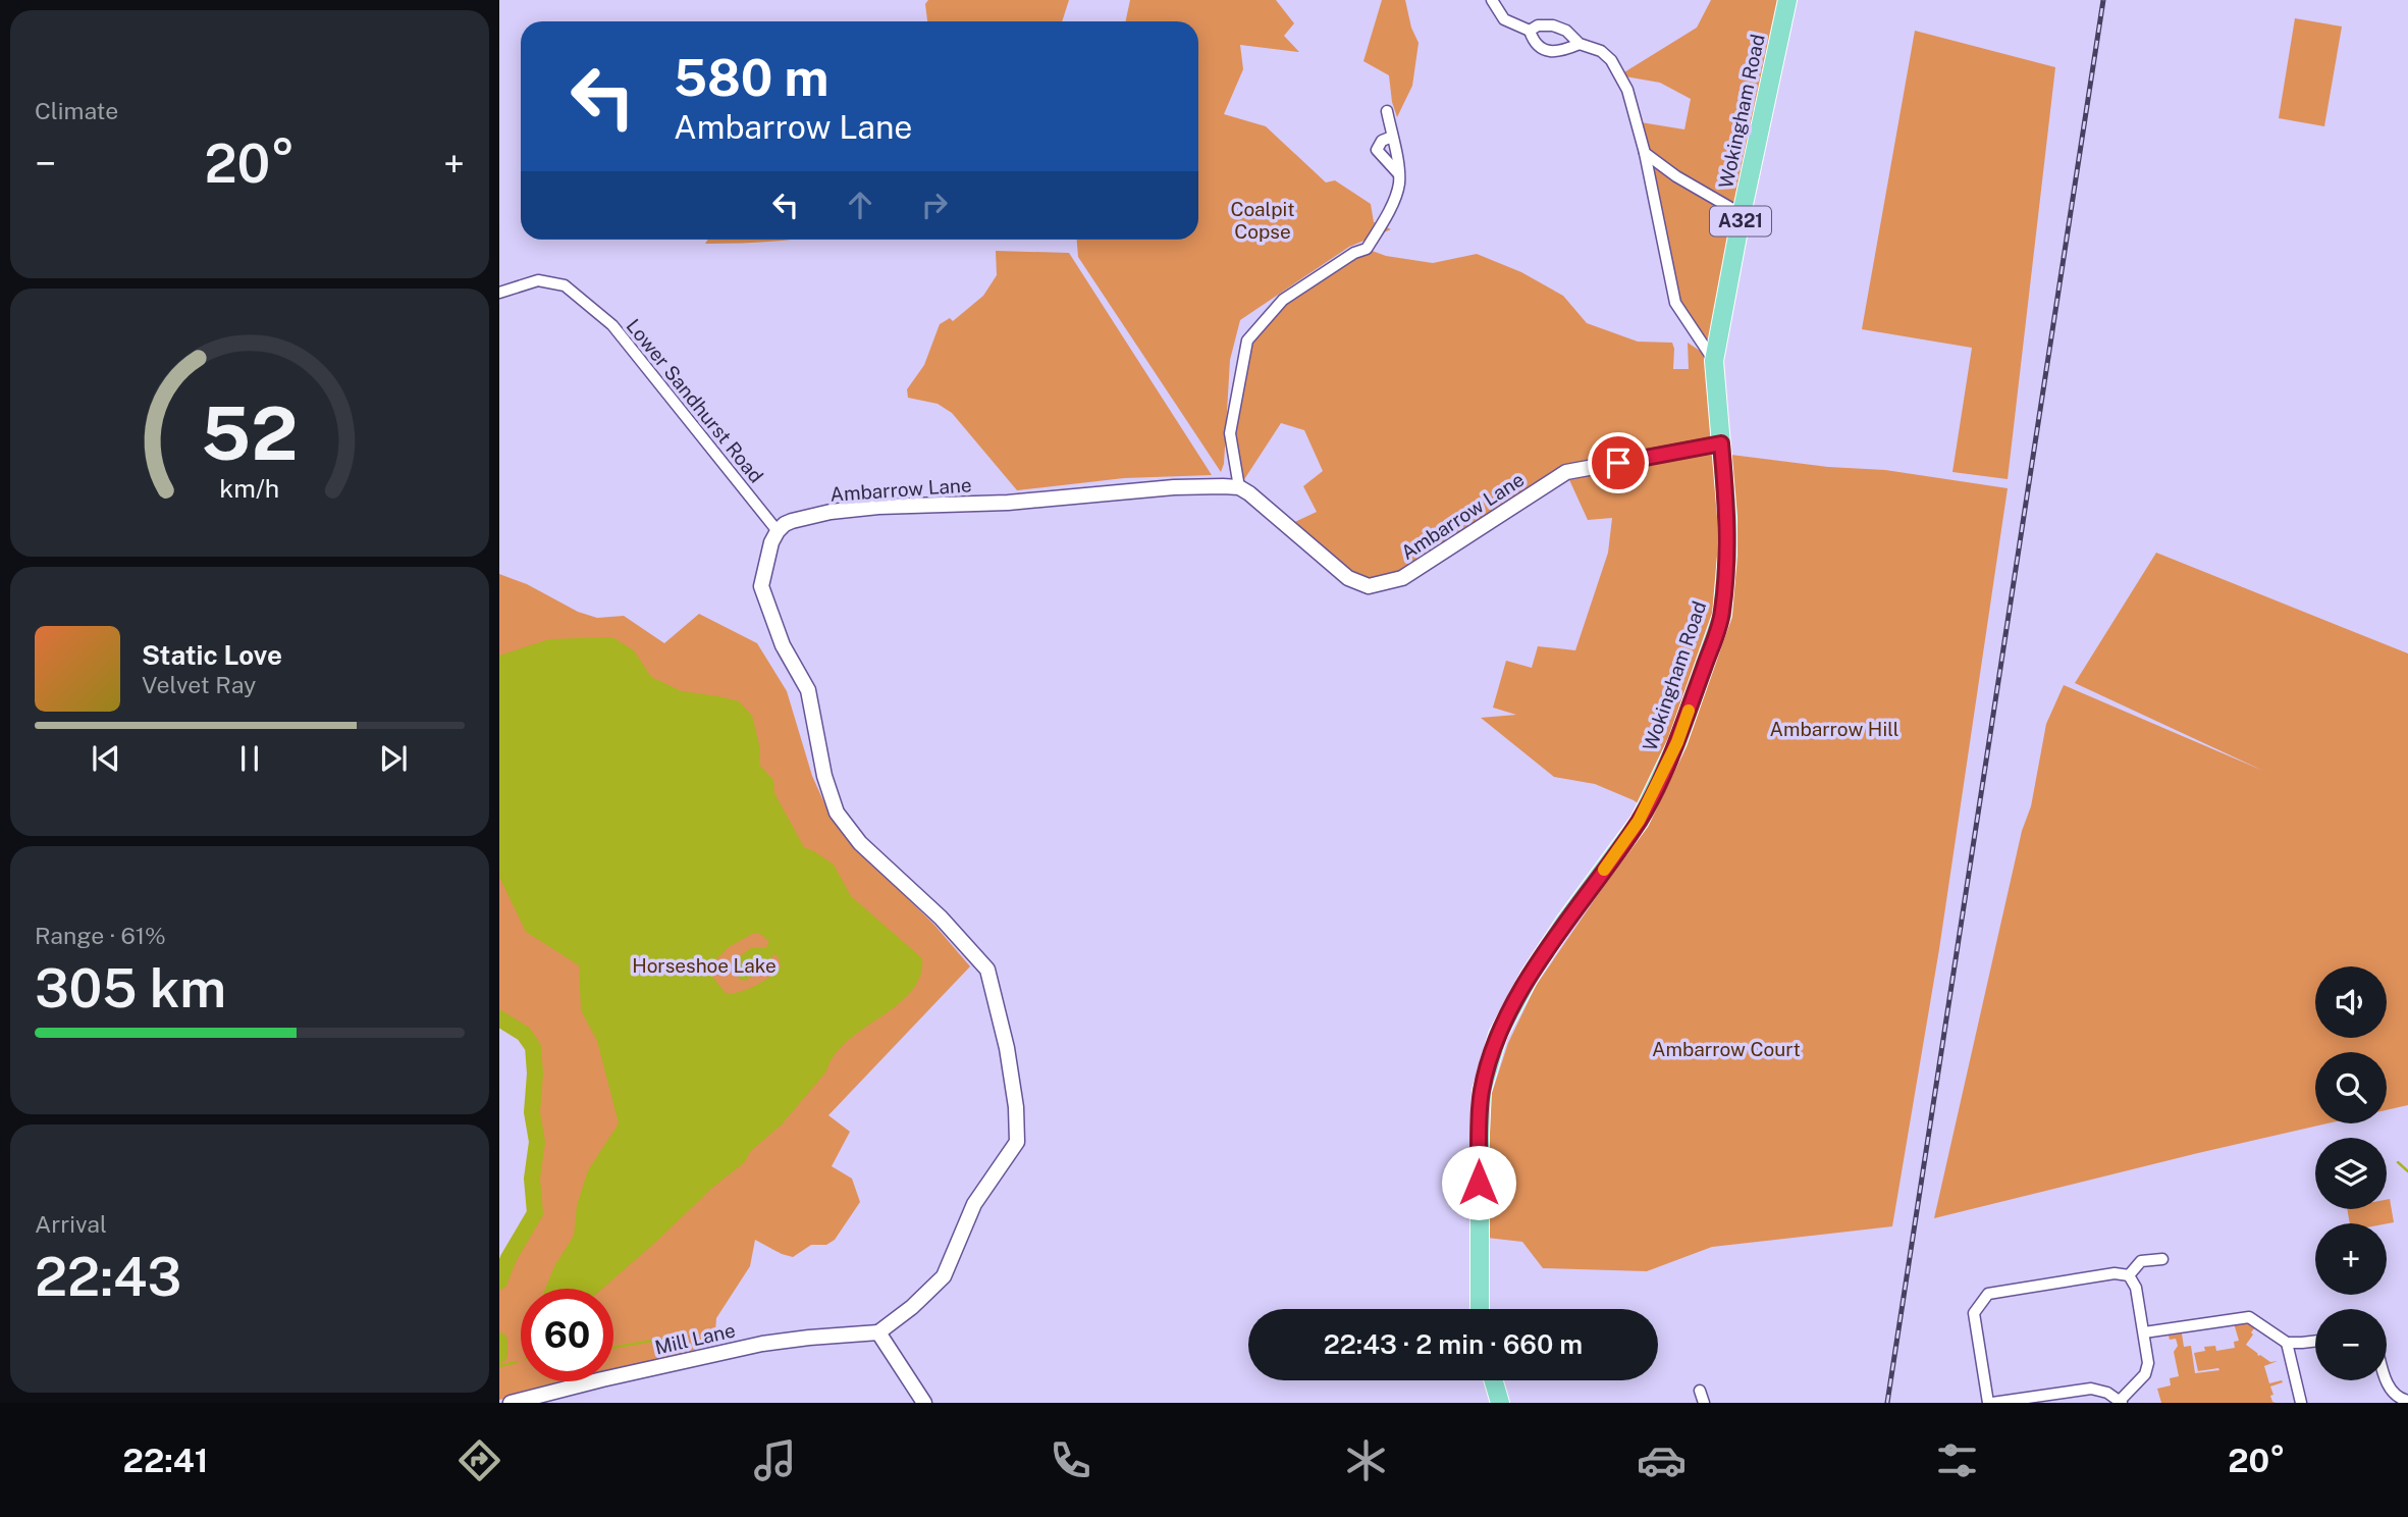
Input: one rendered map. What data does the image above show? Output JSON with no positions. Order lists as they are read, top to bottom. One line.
{"streets":{"main road":["Wokingham Road","A321"],"street":["Lower Sandhurst Road","Ambarrow Lane","Mill Lane"]},"crossings":[["Wokingham Road","Ambarrow Lane"],["Lower Sandhurst Road","Ambarrow Lane"]],"parks":["Coalpit Copse","Ambarrow Hill","Horseshoe Lake","Ambarrow Court"],"page":{"tile":["Climate",["Range · 61%","305 km"],["Arrival","22:43"]],"turn":["580 m","Ambarrow Lane"],"heat":["−","20°","+"],"song":["Static Love","Velvet Ray"],"map_buttons":["+","−"],"limit":"60","trip":"22:43 · 2 min · 660 m","tabs":["22:41","20°"],"gauge":["52","km/h"]}}
